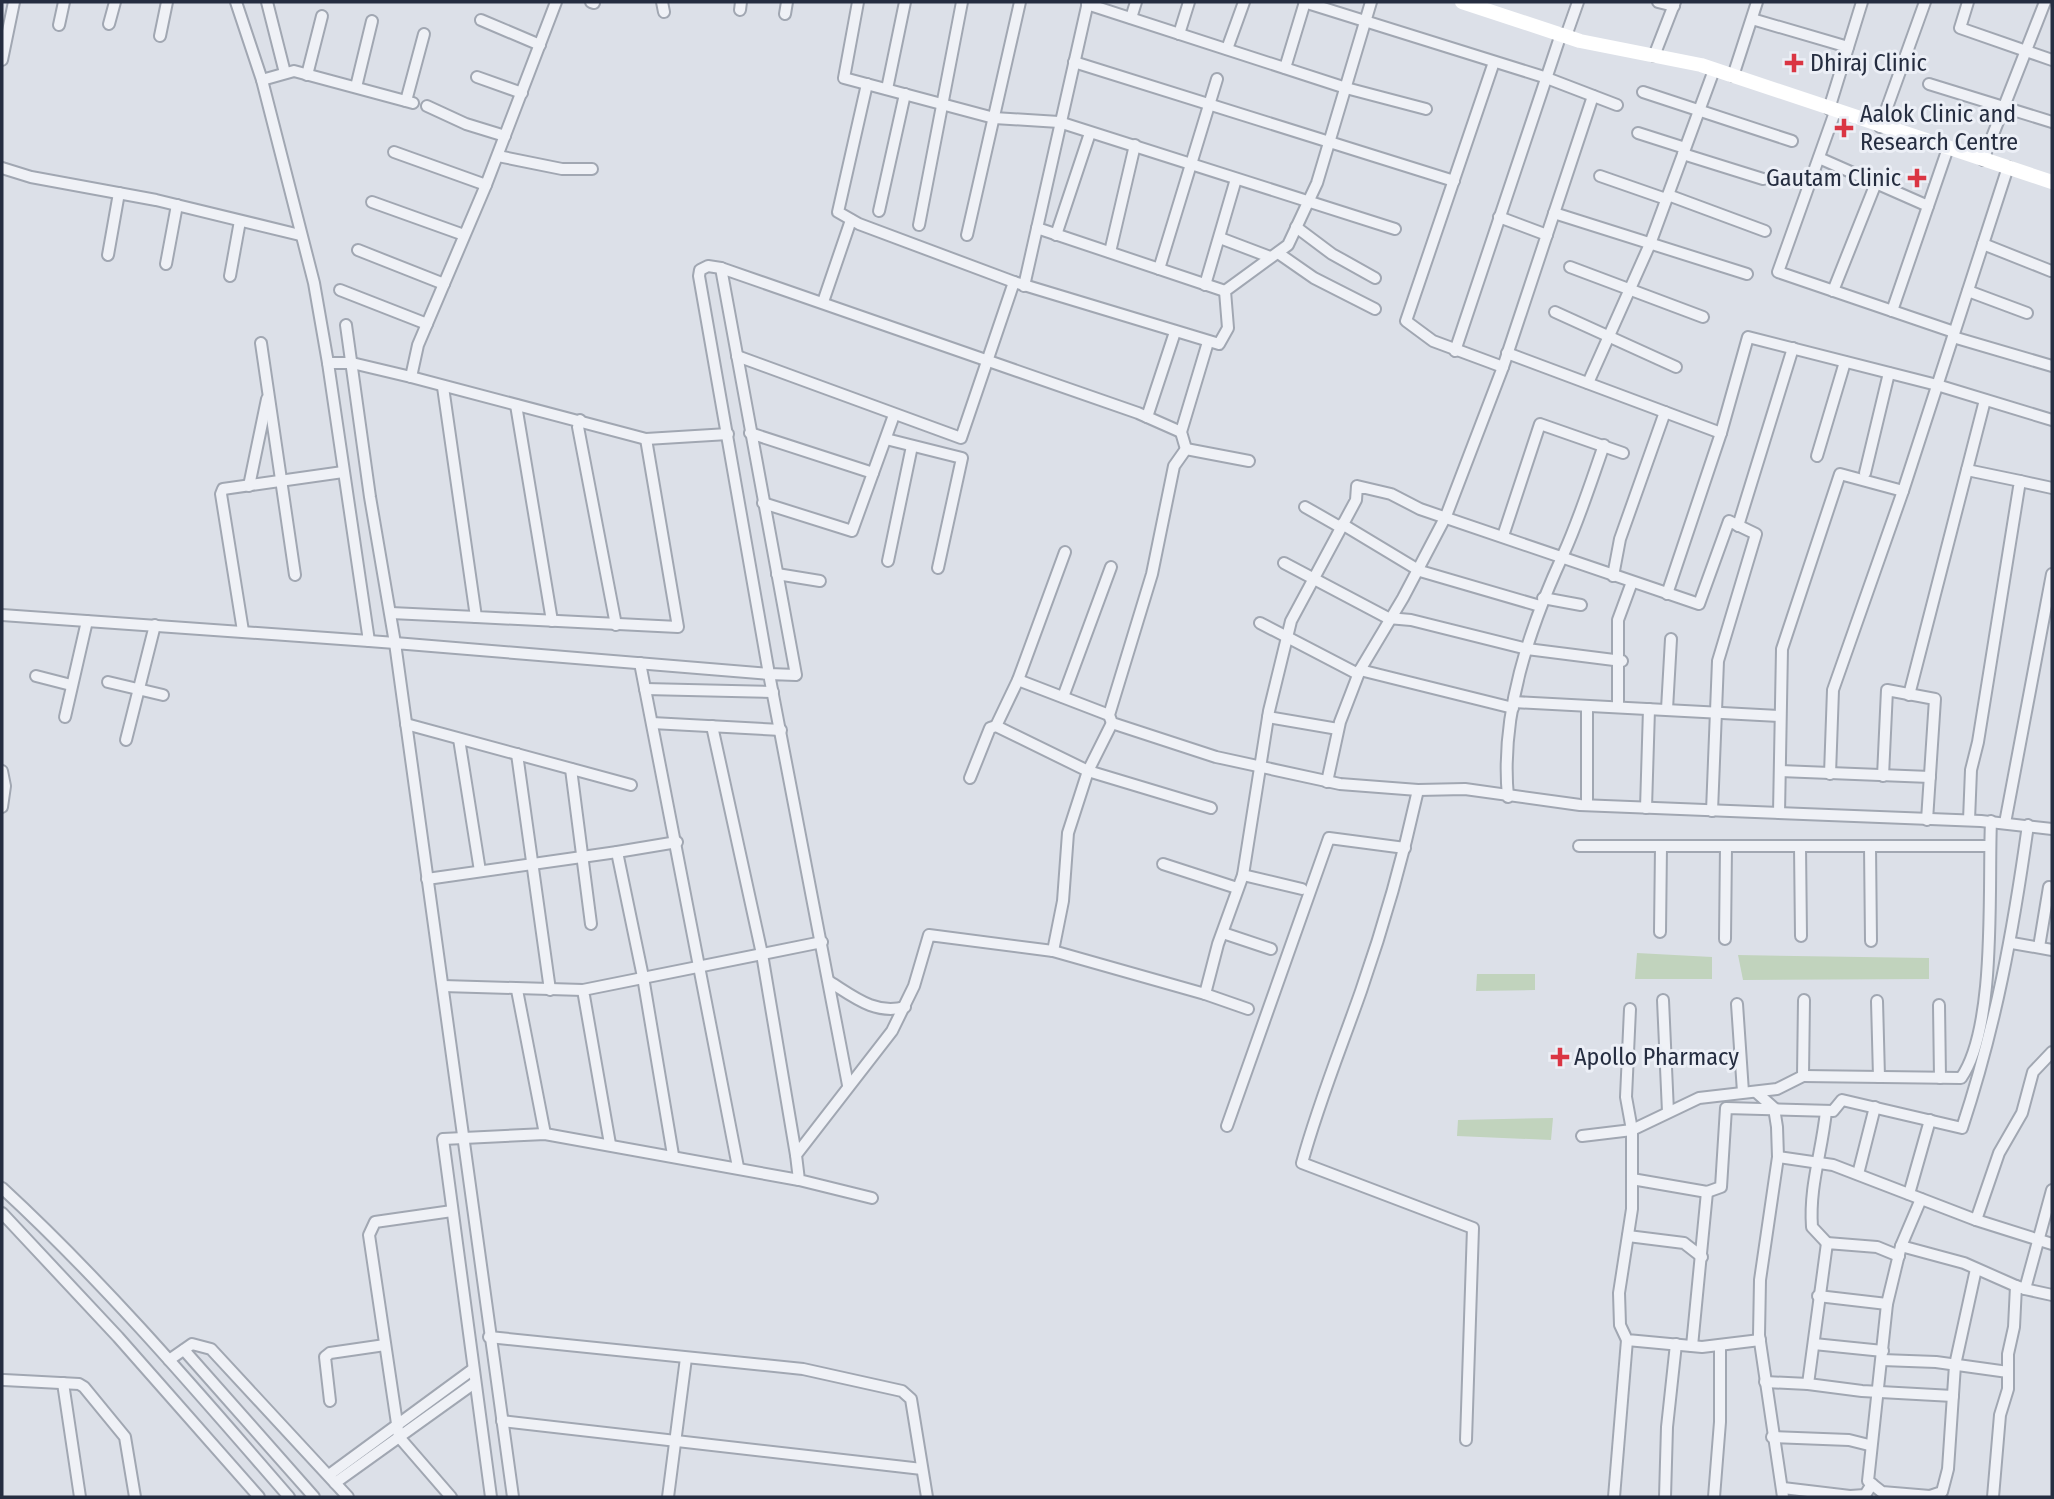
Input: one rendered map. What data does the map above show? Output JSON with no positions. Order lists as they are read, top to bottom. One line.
{"places":{"health":["Dhiraj Clinic","Aalok Clinic and Research Centre","Gautam Clinic","Apollo Pharmacy"]}}
